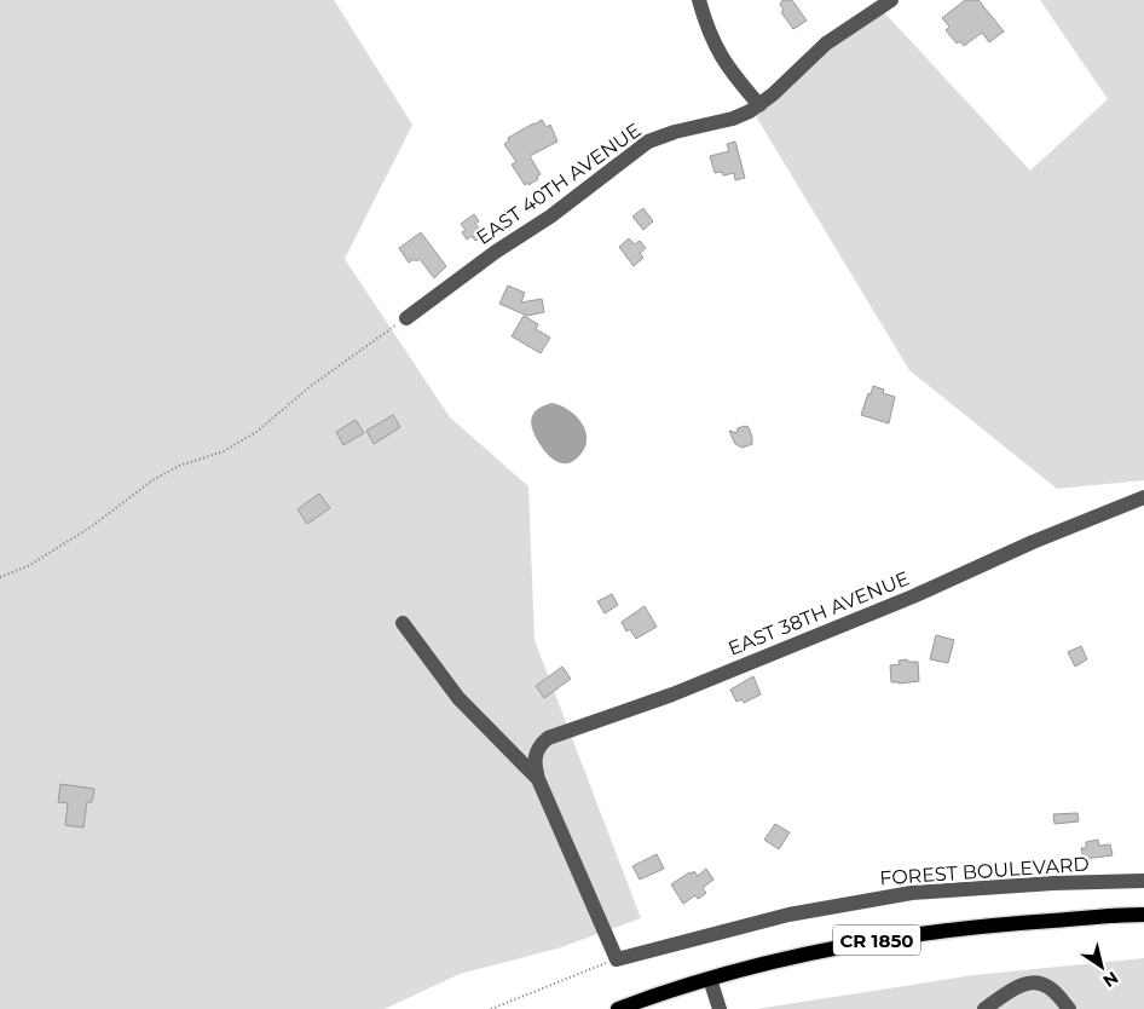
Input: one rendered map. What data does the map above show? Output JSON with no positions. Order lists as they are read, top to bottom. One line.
{"streets":{"main road":["CR 1850"],"street":["EAST 40TH AVENUE","EAST 38TH AVENUE","FOREST BOULEVARD"]},"crossings":[["EAST 38TH AVENUE","FOREST BOULEVARD"]],"north":"bottom right"}
